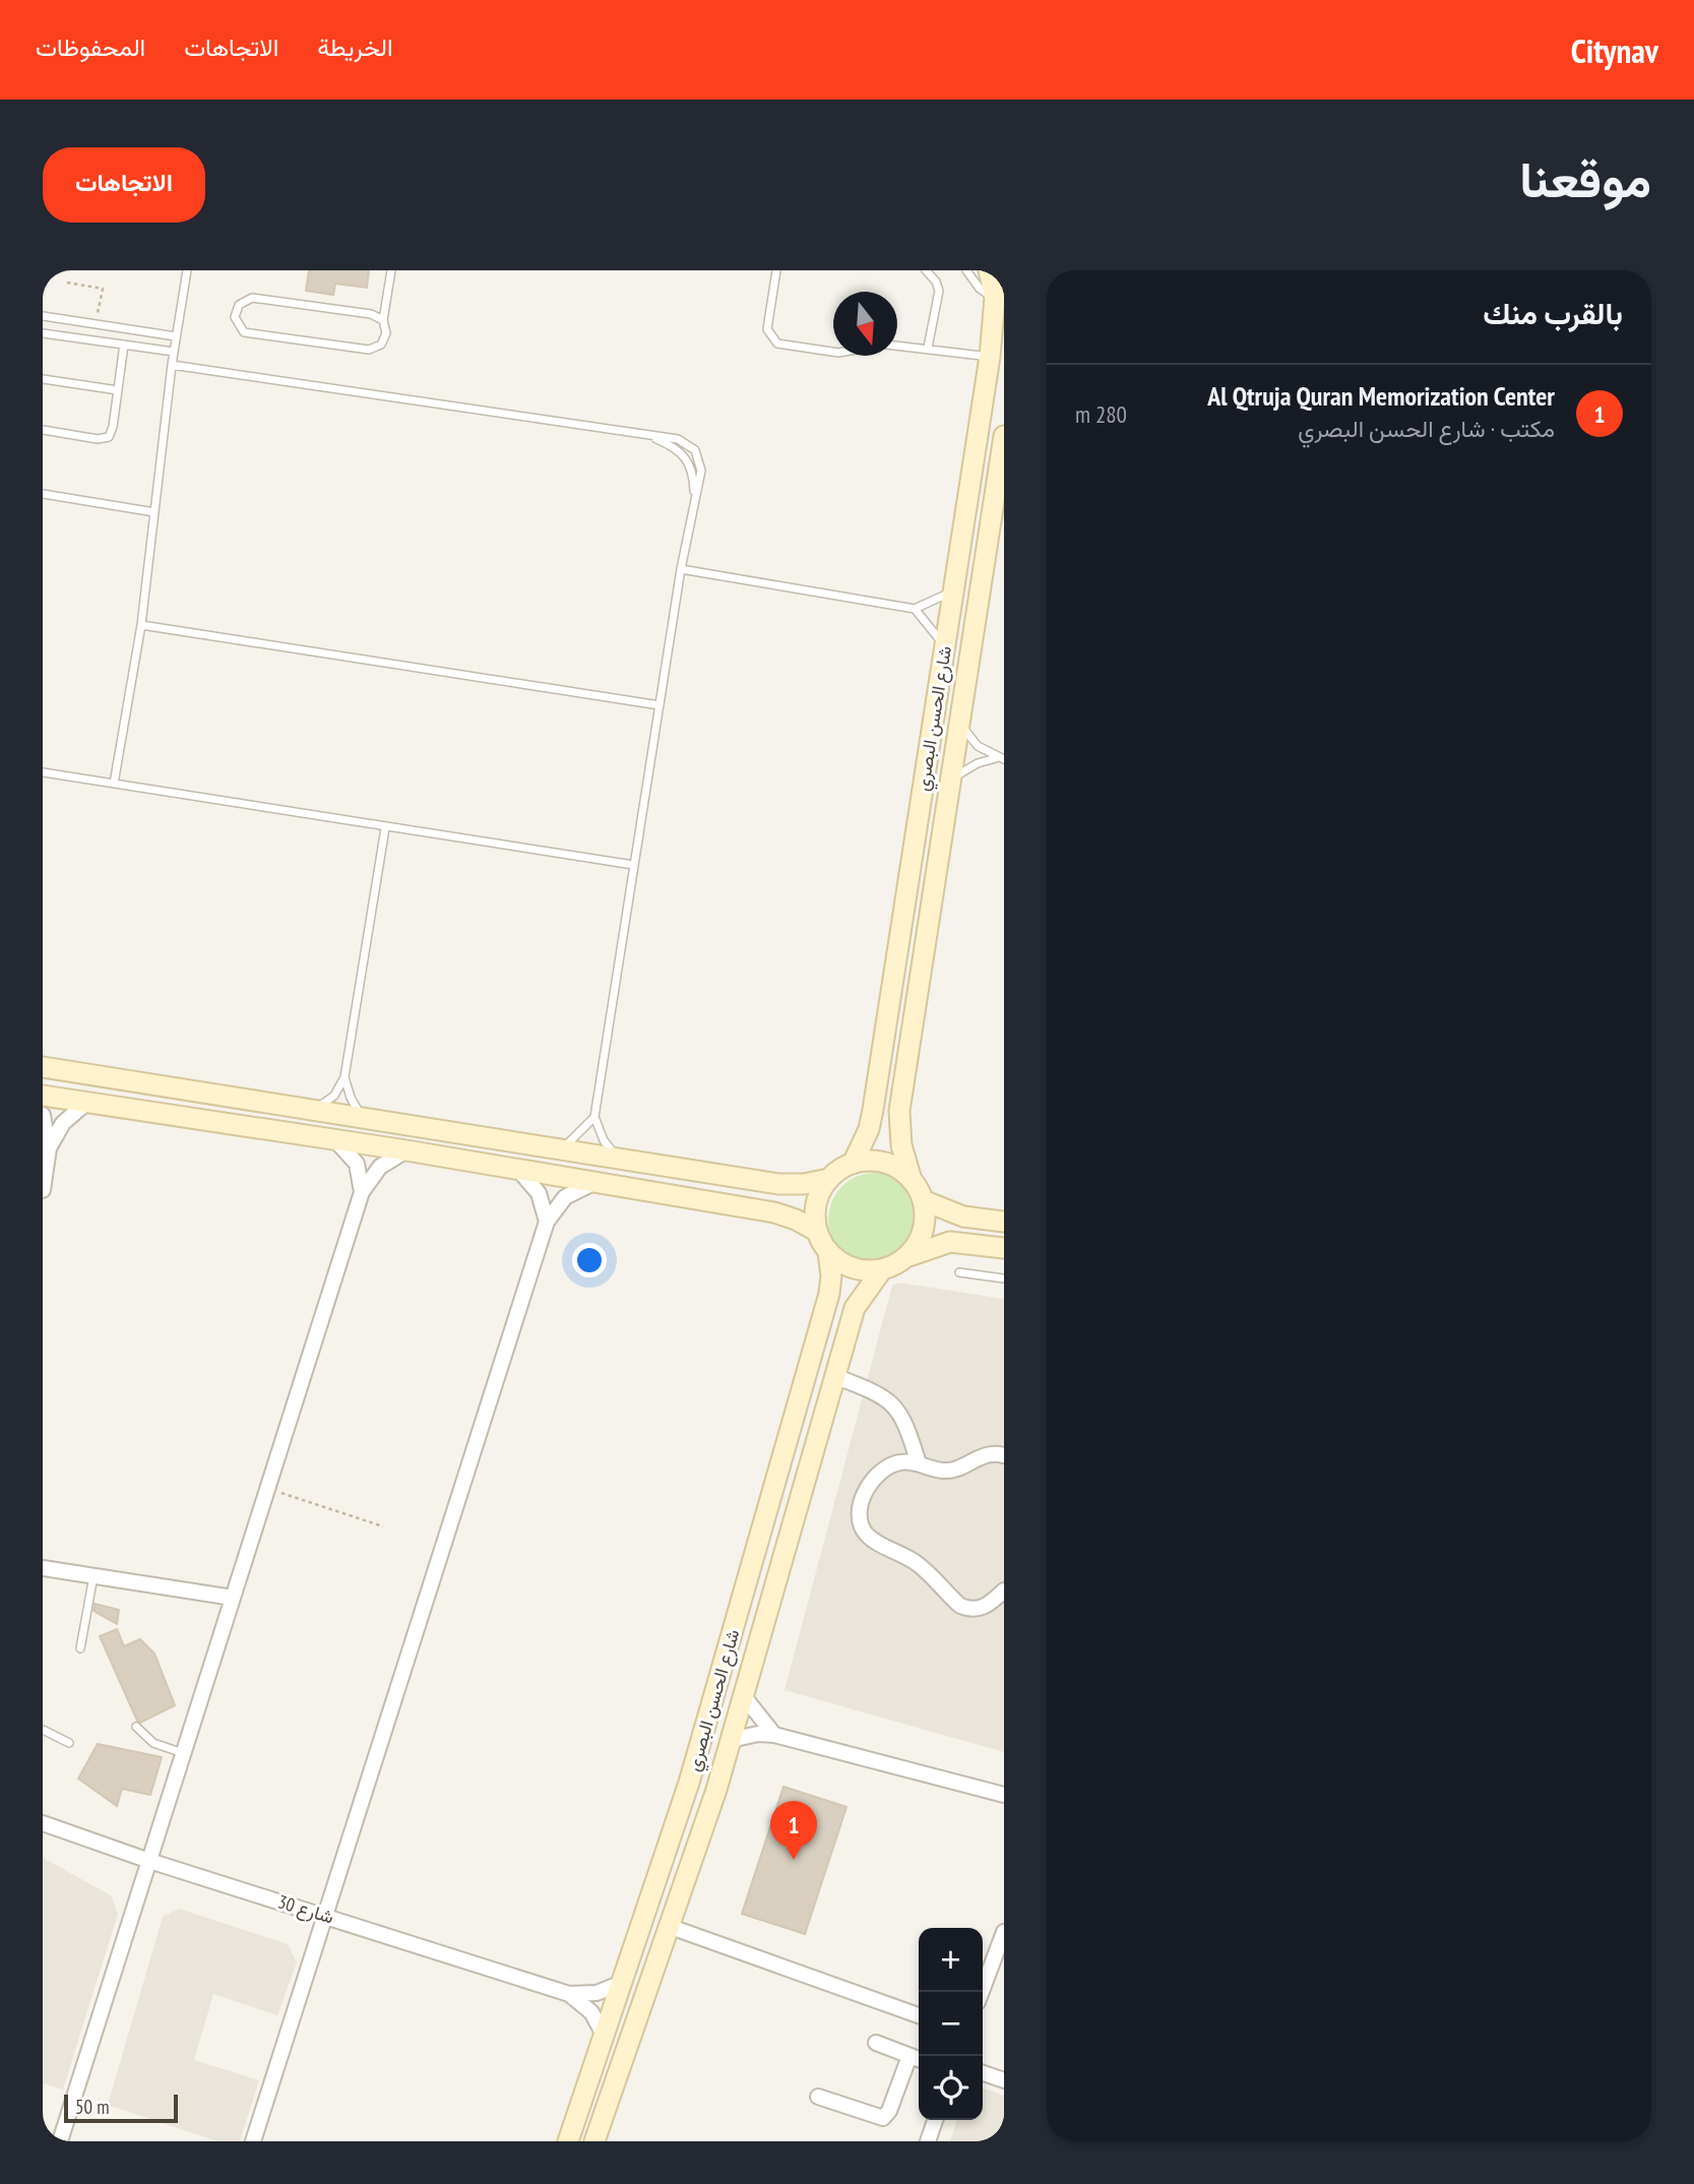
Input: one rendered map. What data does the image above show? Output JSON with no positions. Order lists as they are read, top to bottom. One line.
{"streets":{"street":["شارع الحسن البصري","شارع 30"]},"crossings":[["شارع الحسن البصري","شارع 30"]],"scale_bar":"50 m","north":"bottom","page":{"header":"Citynav","nav":["الخريطة","الاتجاهات","المحفوظات"],"title":"موقعنا","buttons":"الاتجاهات","heading":"بالقرب منك","list":[{"mark":"1","name":"Al Qtruja Quran Memorization Center","note":"مكتب · شارع الحسن البصري","value":"280 m"}],"pins":"1","map_buttons":["+","−"],"scale":"50 m"}}
